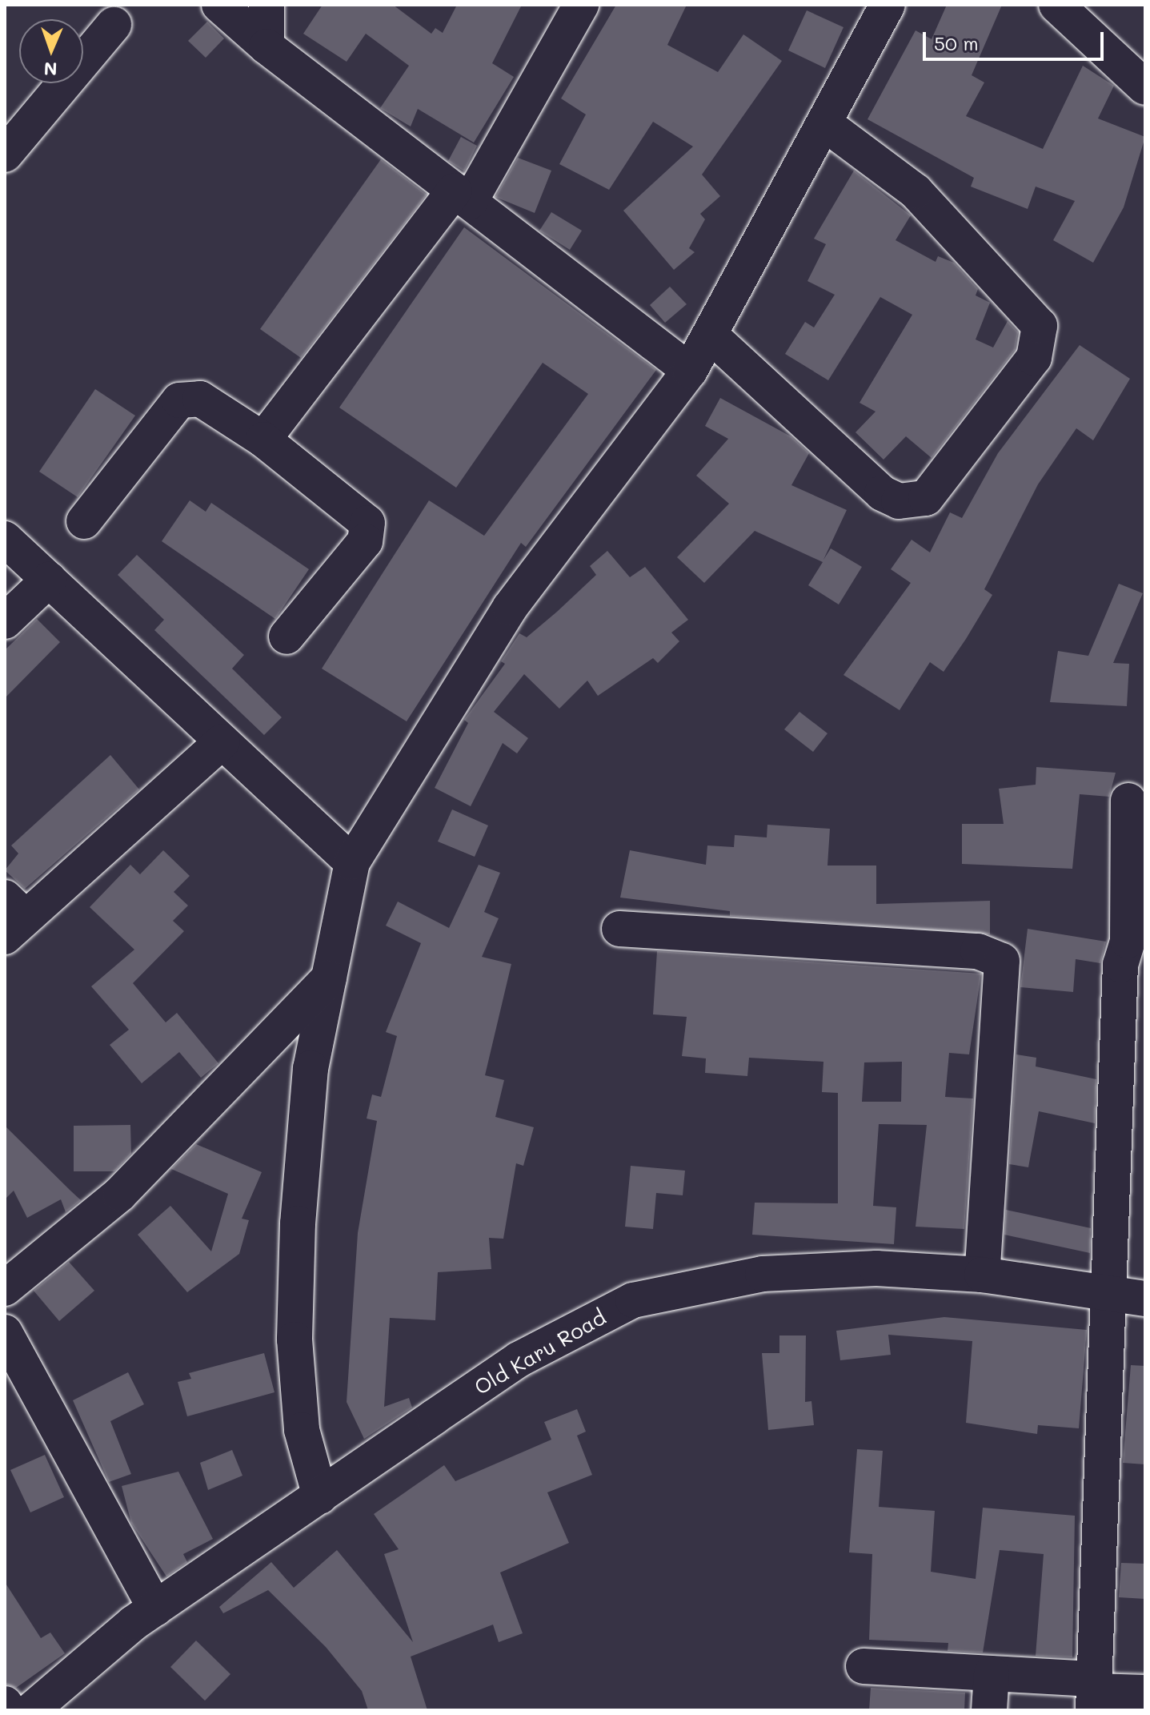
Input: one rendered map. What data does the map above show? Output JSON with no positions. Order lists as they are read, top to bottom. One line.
{"streets":{"street":["Old Karu Road"]},"scale_bar":"50 m","north":"bottom"}
